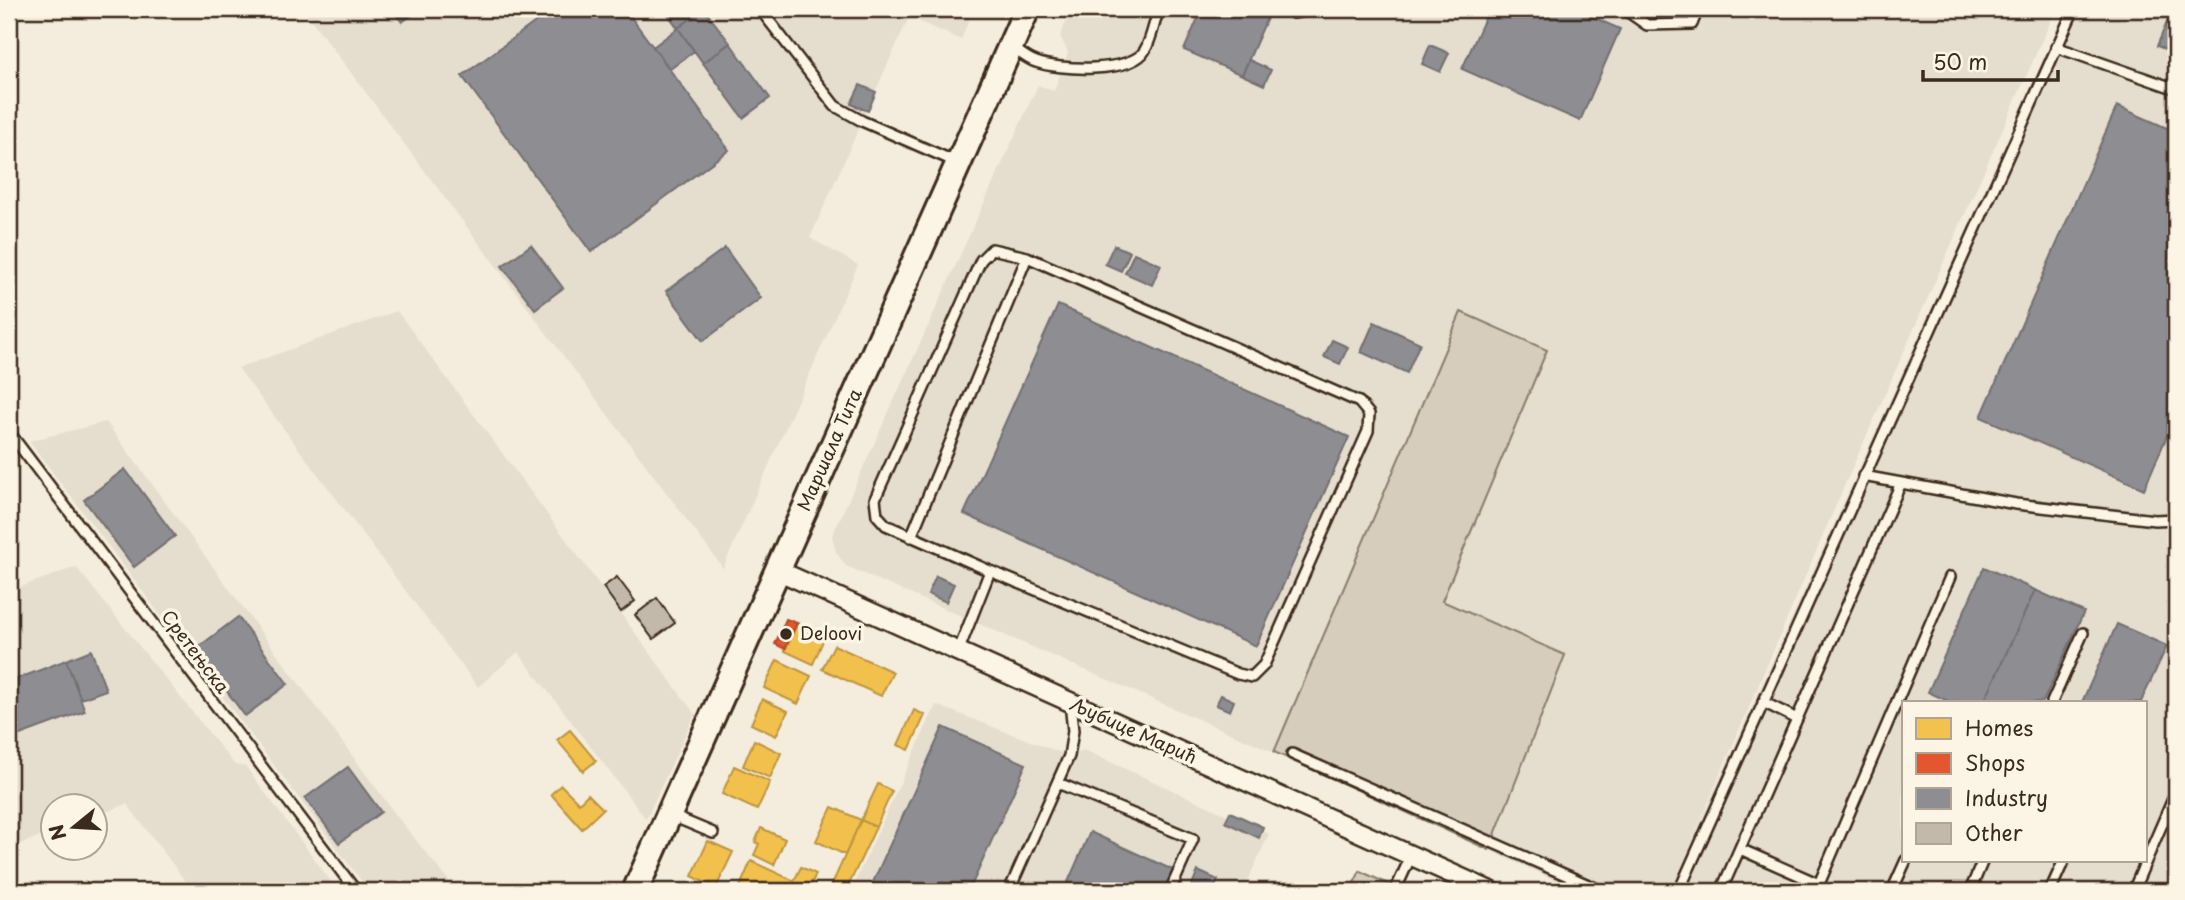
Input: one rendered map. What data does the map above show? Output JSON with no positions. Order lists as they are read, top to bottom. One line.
{"streets":{"main road":["Маршала Тита"],"street":["Љубице Марић"],"lane":["Сретењска"]},"crossings":[["Маршала Тита","Љубице Марић"]],"places":["Deloovi"],"legend":["Homes","Shops","Industry","Other"],"scale_bar":"50 m","north":"left"}
